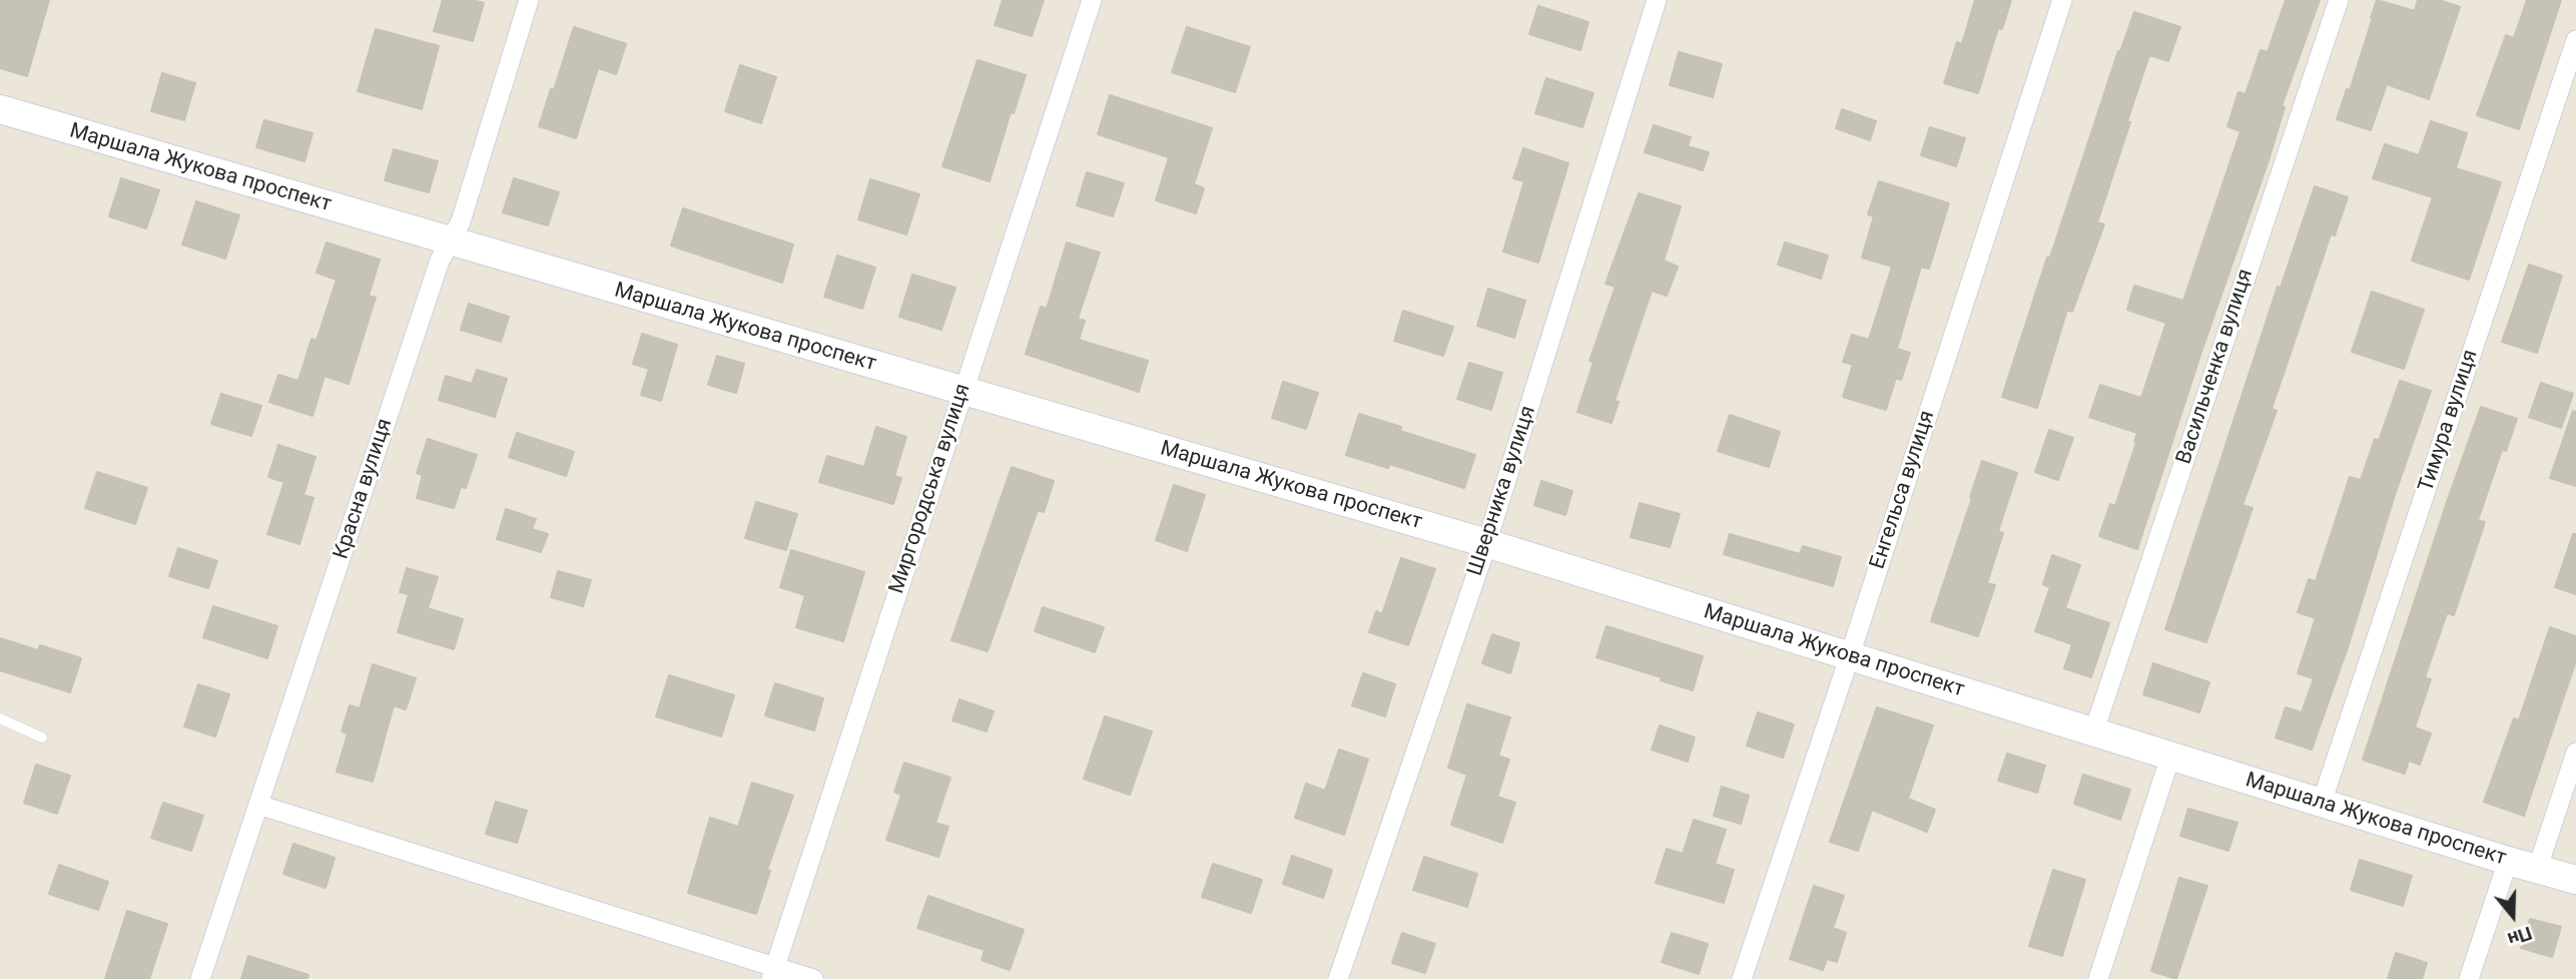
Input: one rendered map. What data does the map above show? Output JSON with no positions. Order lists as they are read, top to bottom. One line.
{"streets":{"street":["Маршала Жукова проспект","Васильченка вулиця","Тимура вулиця","Красна вулиця","Миргородська вулиця","Енгельса вулиця","Шверника вулиця"]},"crossings":[["Маршала Жукова проспект","Васильченка вулиця"],["Маршала Жукова проспект","Тимура вулиця"],["Маршала Жукова проспект","Красна вулиця"],["Маршала Жукова проспект","Миргородська вулиця"],["Маршала Жукова проспект","Енгельса вулиця"],["Маршала Жукова проспект","Шверника вулиця"]],"north":"bottom"}
